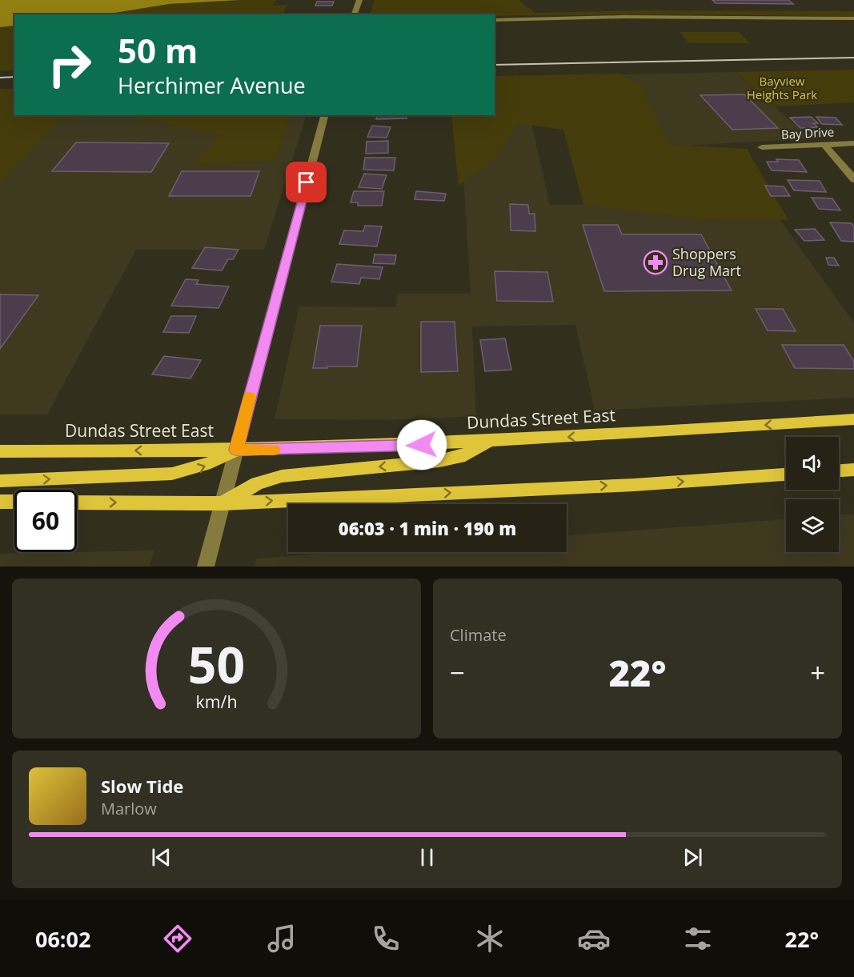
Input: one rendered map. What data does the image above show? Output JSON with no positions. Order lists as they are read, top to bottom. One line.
{"streets":{"main road":["Dundas Street East"],"street":["Bay Drive"]},"parks":["Bayview Heights Park"],"places":{"pharmacy":["Shoppers Drug Mart"]},"page":{"turn":["50 m","Herchimer Avenue"],"limit":"60","trip":"06:03 · 1 min · 190 m","tile":"Climate","heat":["−","22°","+"],"song":["Slow Tide","Marlow"],"tabs":["06:02","22°"],"gauge":["50","km/h"]}}
